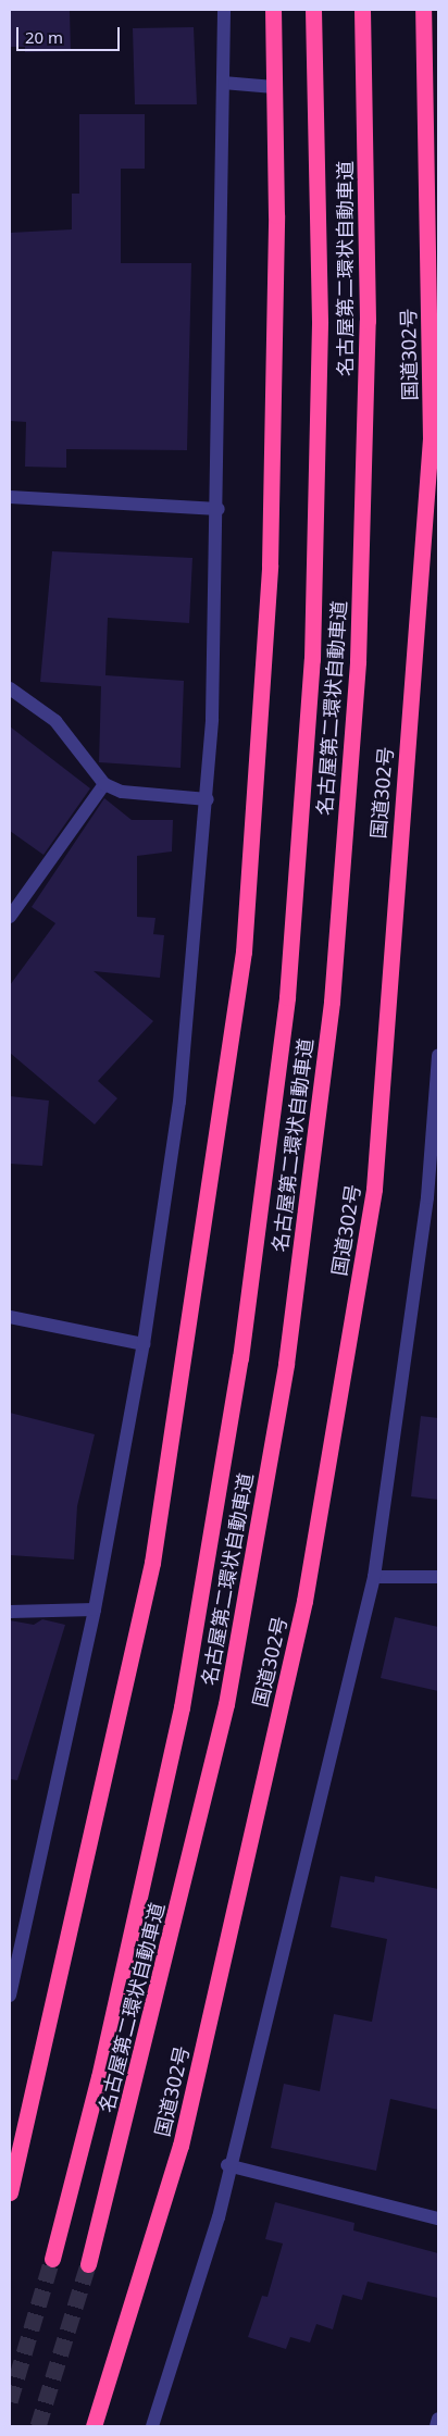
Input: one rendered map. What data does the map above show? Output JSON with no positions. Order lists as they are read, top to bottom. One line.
{"streets":{"highway":["名古屋第二環状自動車道","国道302号"]},"scale_bar":"20 m"}
